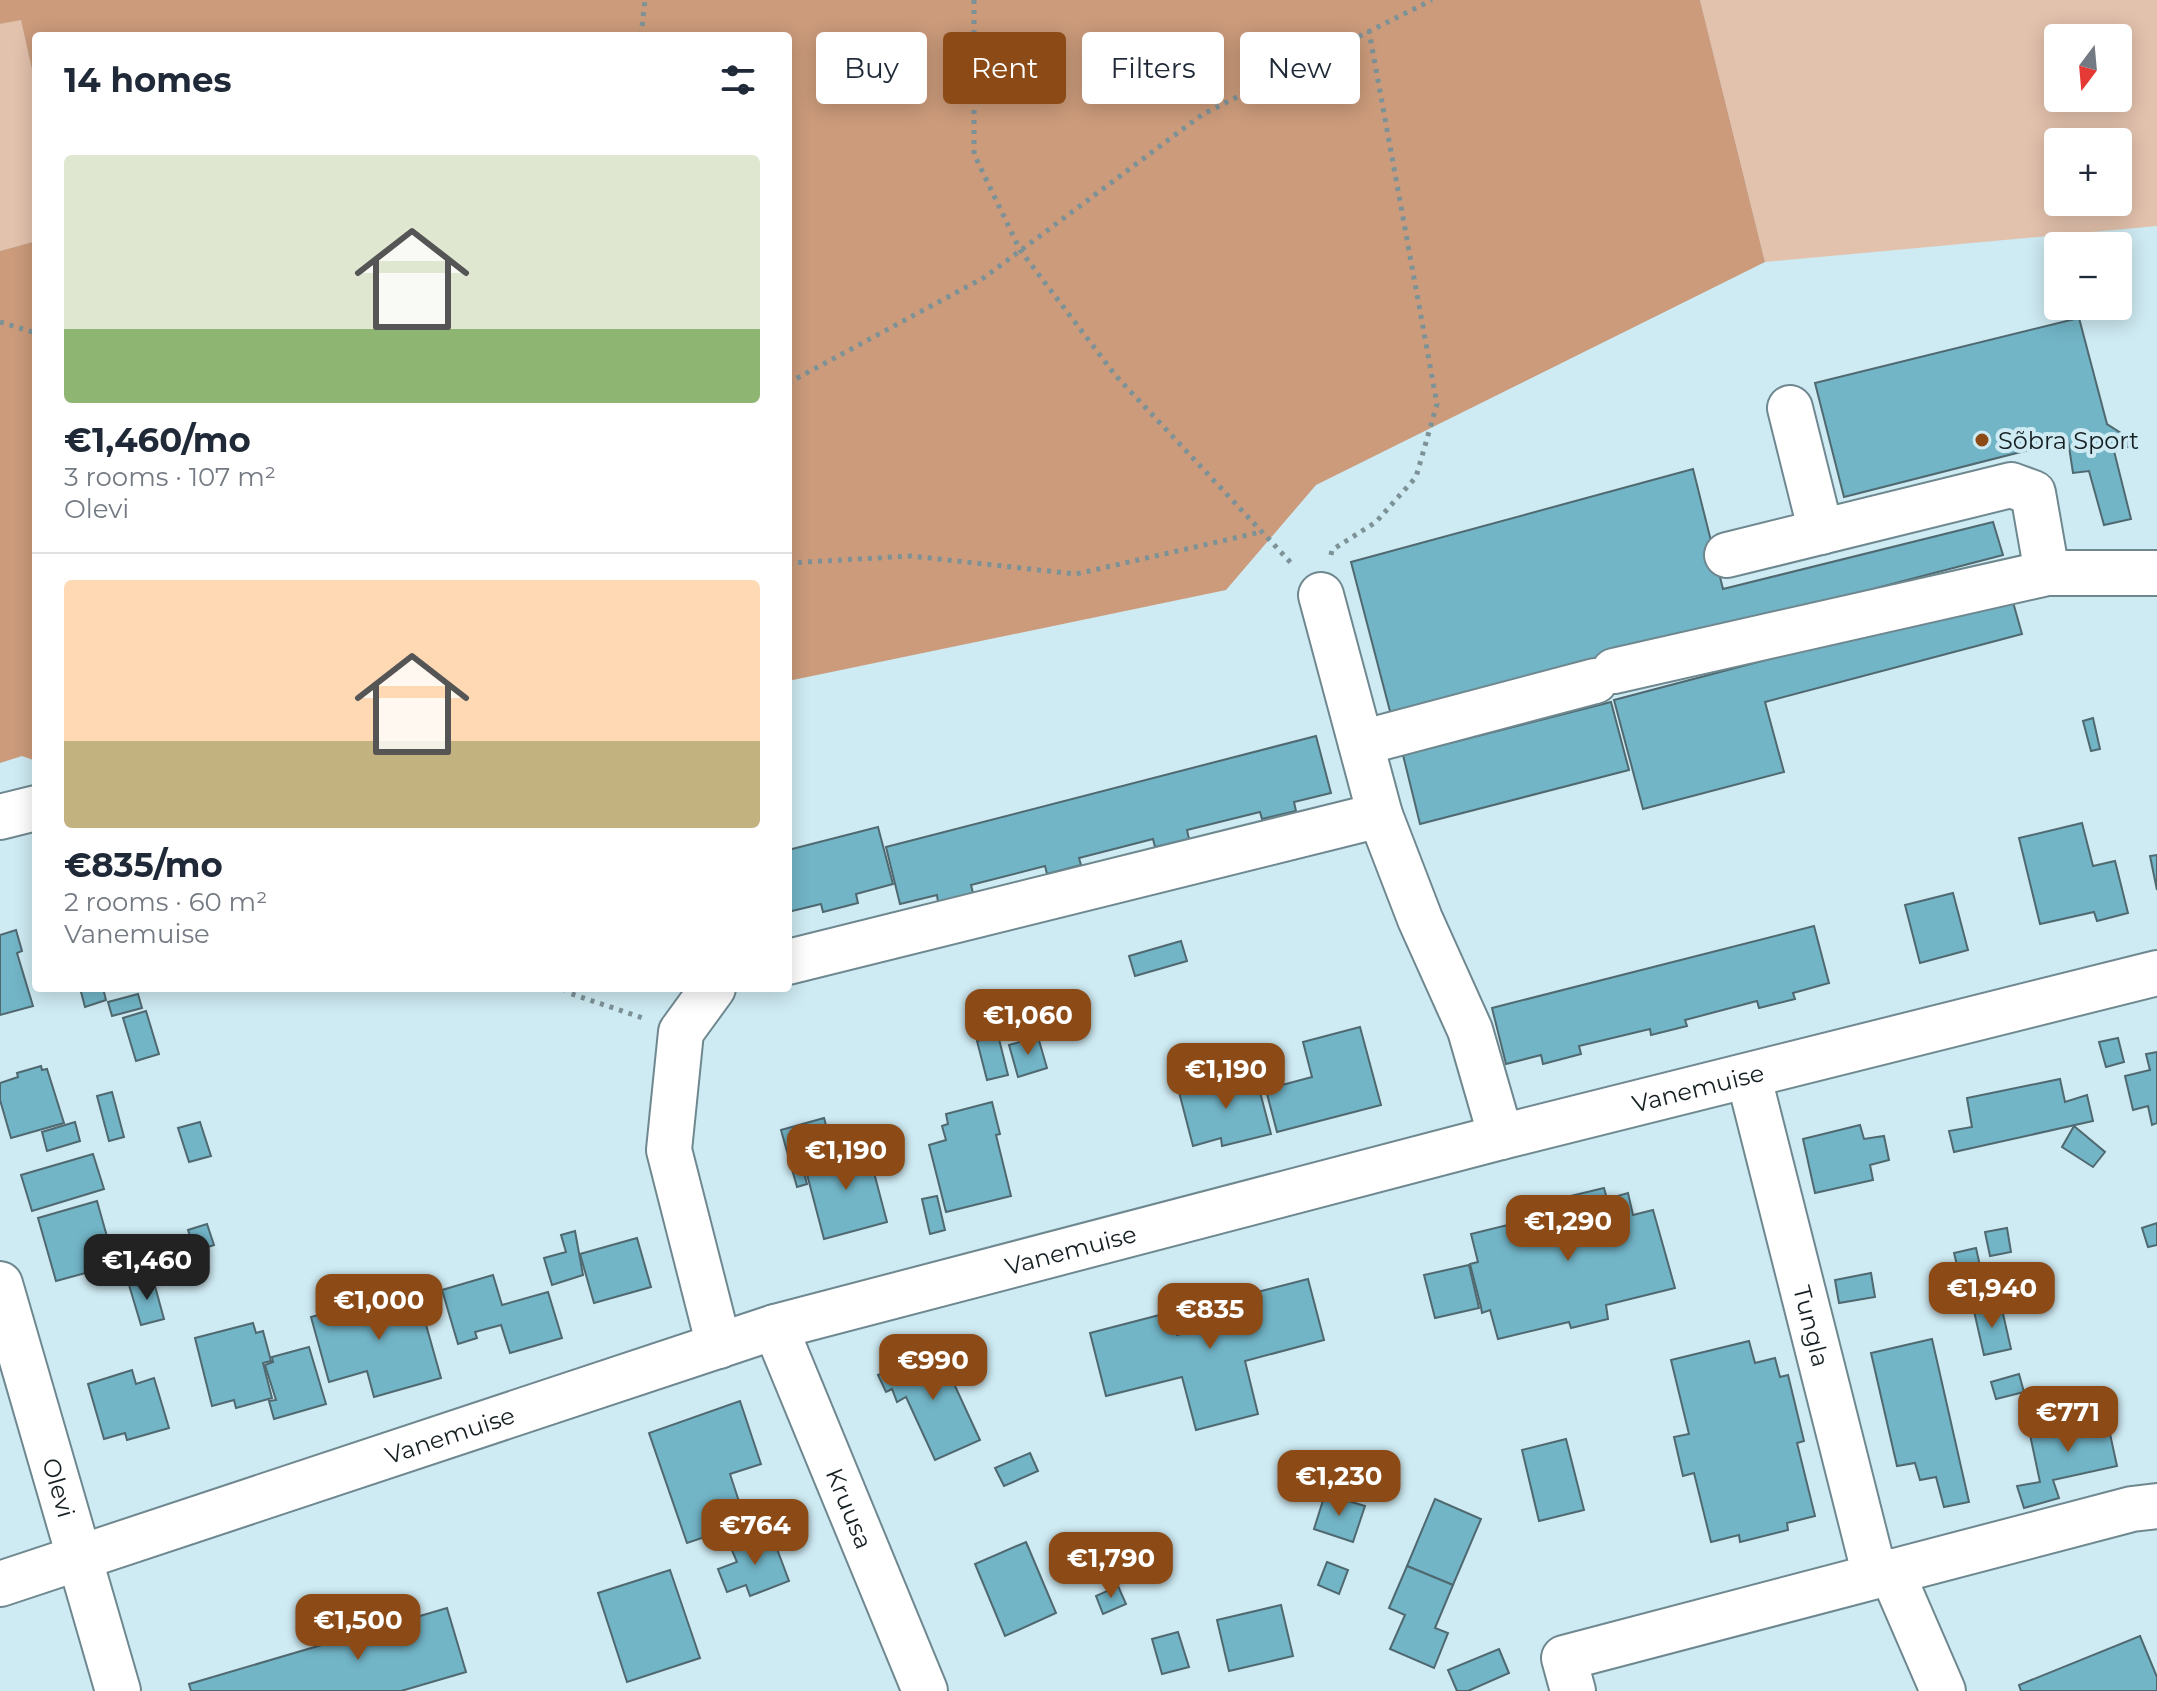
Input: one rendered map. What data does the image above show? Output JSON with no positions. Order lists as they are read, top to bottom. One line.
{"streets":{"street":["Vanemuise","Tungla","Olevi","Kruusa"]},"crossings":[["Vanemuise","Tungla"],["Vanemuise","Olevi"],["Vanemuise","Kruusa"]],"places":["Sõbra Sport"],"north":"bottom","page":{"map_buttons":["+","−"],"chip":["Buy","Rent","Filters","New"],"heading":"14 homes","list":[{"name":"€1,460/mo","note":"3 rooms · 107 m² · Olevi"},{"name":"€835/mo","note":"2 rooms · 60 m² · Vanemuise"}],"price":["€1,060","€1,190","€1,190","€1,290","€1,460","€1,940","€1,000","€835","€990","€771","€1,230","€764","€1,790","€1,500"]}}
